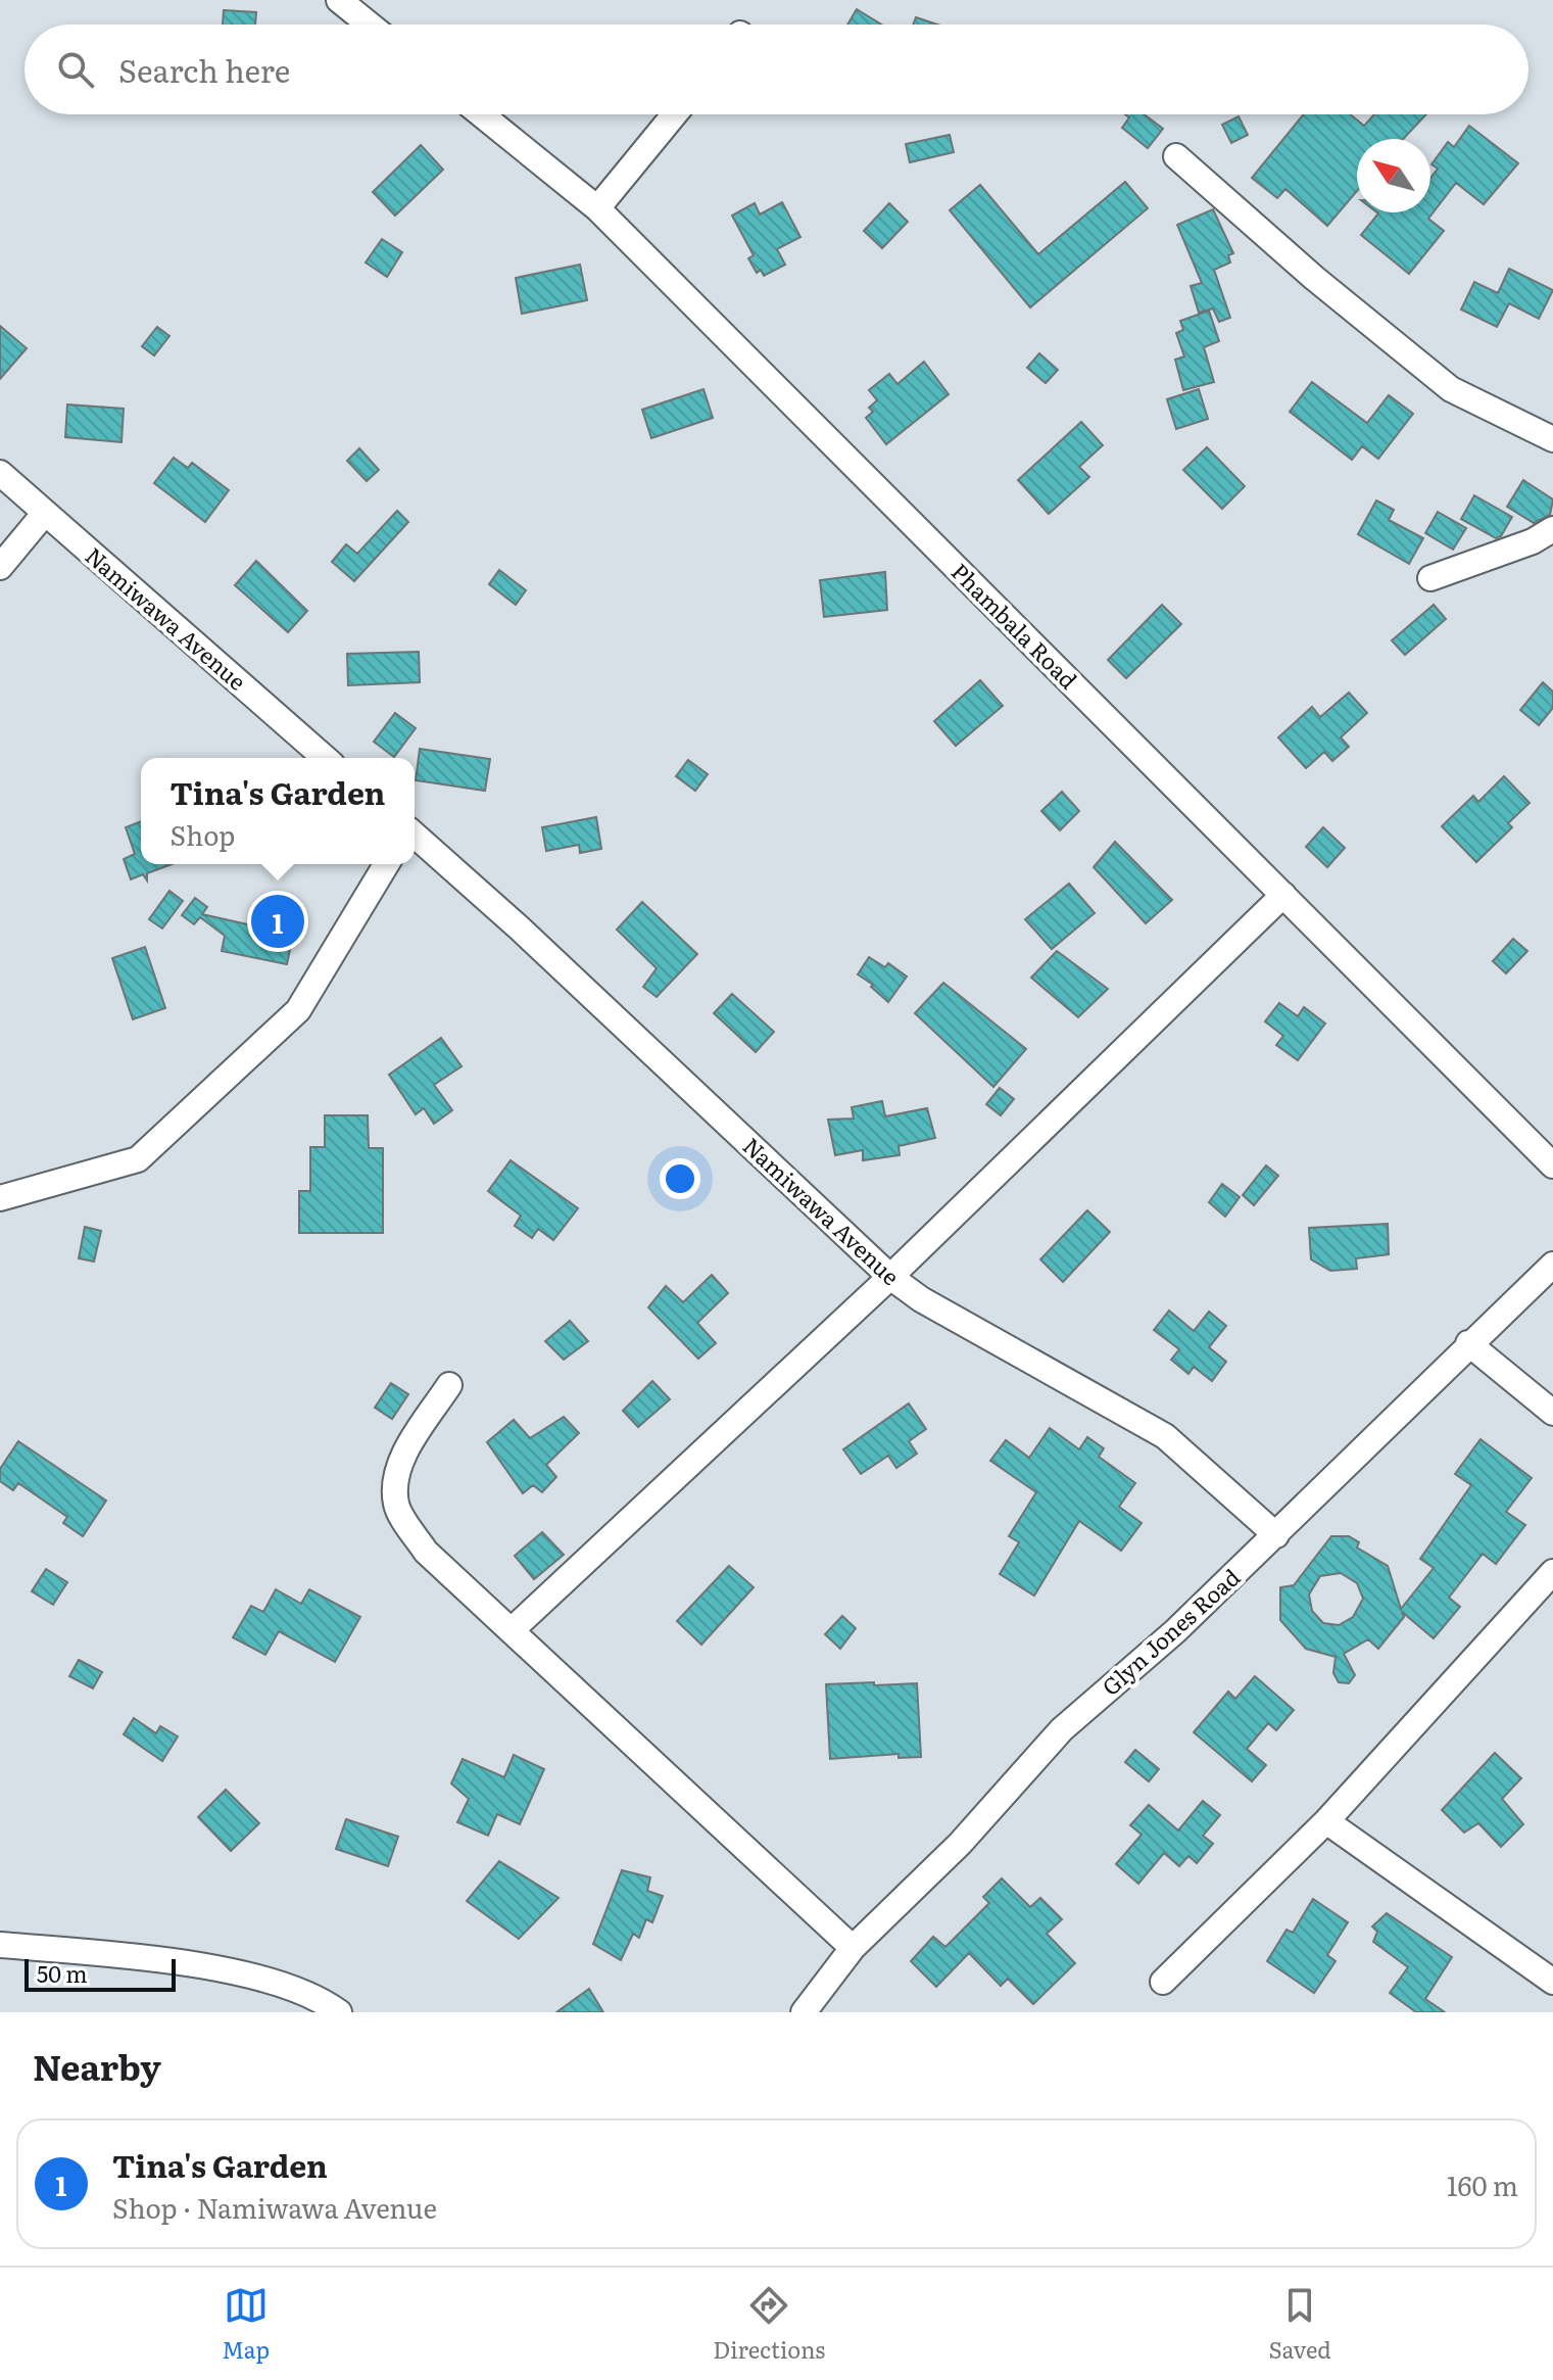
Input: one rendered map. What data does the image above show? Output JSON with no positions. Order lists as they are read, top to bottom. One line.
{"streets":{"street":["Namiwawa Avenue","Phambala Road","Glyn Jones Road"]},"crossings":[["Namiwawa Avenue","Glyn Jones Road"]],"scale_bar":"50 m","north":"top left","page":{"search":"Search here","popup":["Tina's Garden","Shop"],"pins":"1","scale":"50 m","heading":"Nearby","list":[{"mark":"1","name":"Tina's Garden","note":"Shop · Namiwawa Avenue","value":"160 m"}],"nav":["Map","Directions","Saved"]}}
